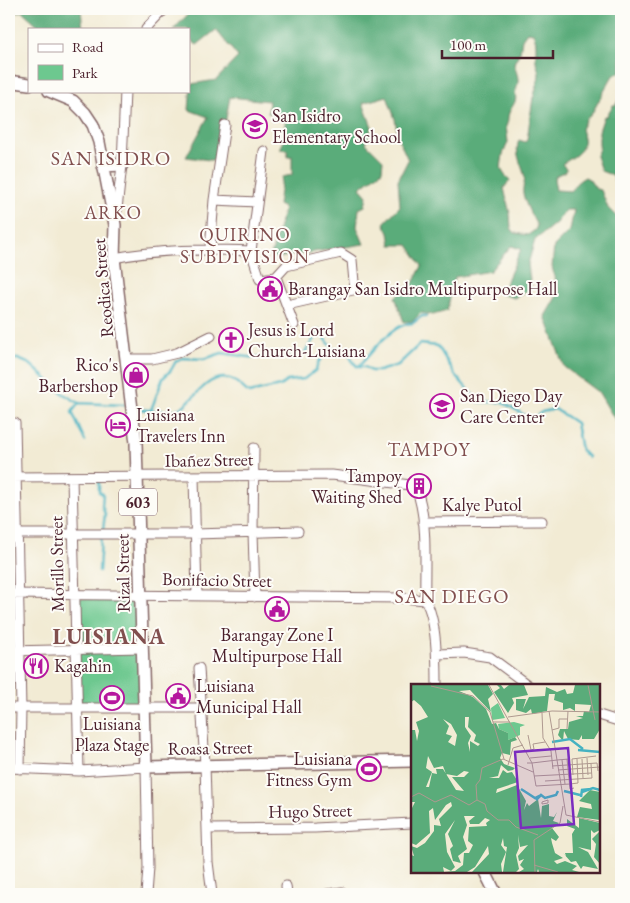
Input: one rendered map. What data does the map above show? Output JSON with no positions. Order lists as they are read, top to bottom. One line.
{"streets":{"main road":["Reodica Street","603","Rizal Street","Roasa Street"],"street":["Ibañez Street","Kalye Putol","Morillo Street","Bonifacio Street","Hugo Street"]},"crossings":[["Reodica Street","Rizal Street"],["Ibañez Street","Kalye Putol"],["Ibañez Street","Morillo Street"],["Ibañez Street","Rizal Street"],["Morillo Street","Bonifacio Street"],["Morillo Street","Roasa Street"],["Rizal Street","Bonifacio Street"],["Rizal Street","Roasa Street"]],"districts":["SAN ISIDRO","ARKO","QUIRINO SUBDIVISION","TAMPOY","SAN DIEGO","LUISIANA"],"places":{"school or university":["San Isidro Elementary School","San Diego Day Care Center"],"public building":["Barangay San Isidro Multipurpose Hall","Barangay Zone I Multipurpose Hall","Luisiana Municipal Hall"],"church":["Jesus is Lord Church-Luisiana"],"shop":["Rico's Barbershop"],"hotel":["Luisiana Travelers Inn"],"building":["Tampoy Waiting Shed"],"restaurant":["Kagahin"],"sports":["Luisiana Plaza Stage","Luisiana Fitness Gym"]},"legend":["Road","Park"],"scale_bar":"100 m"}
